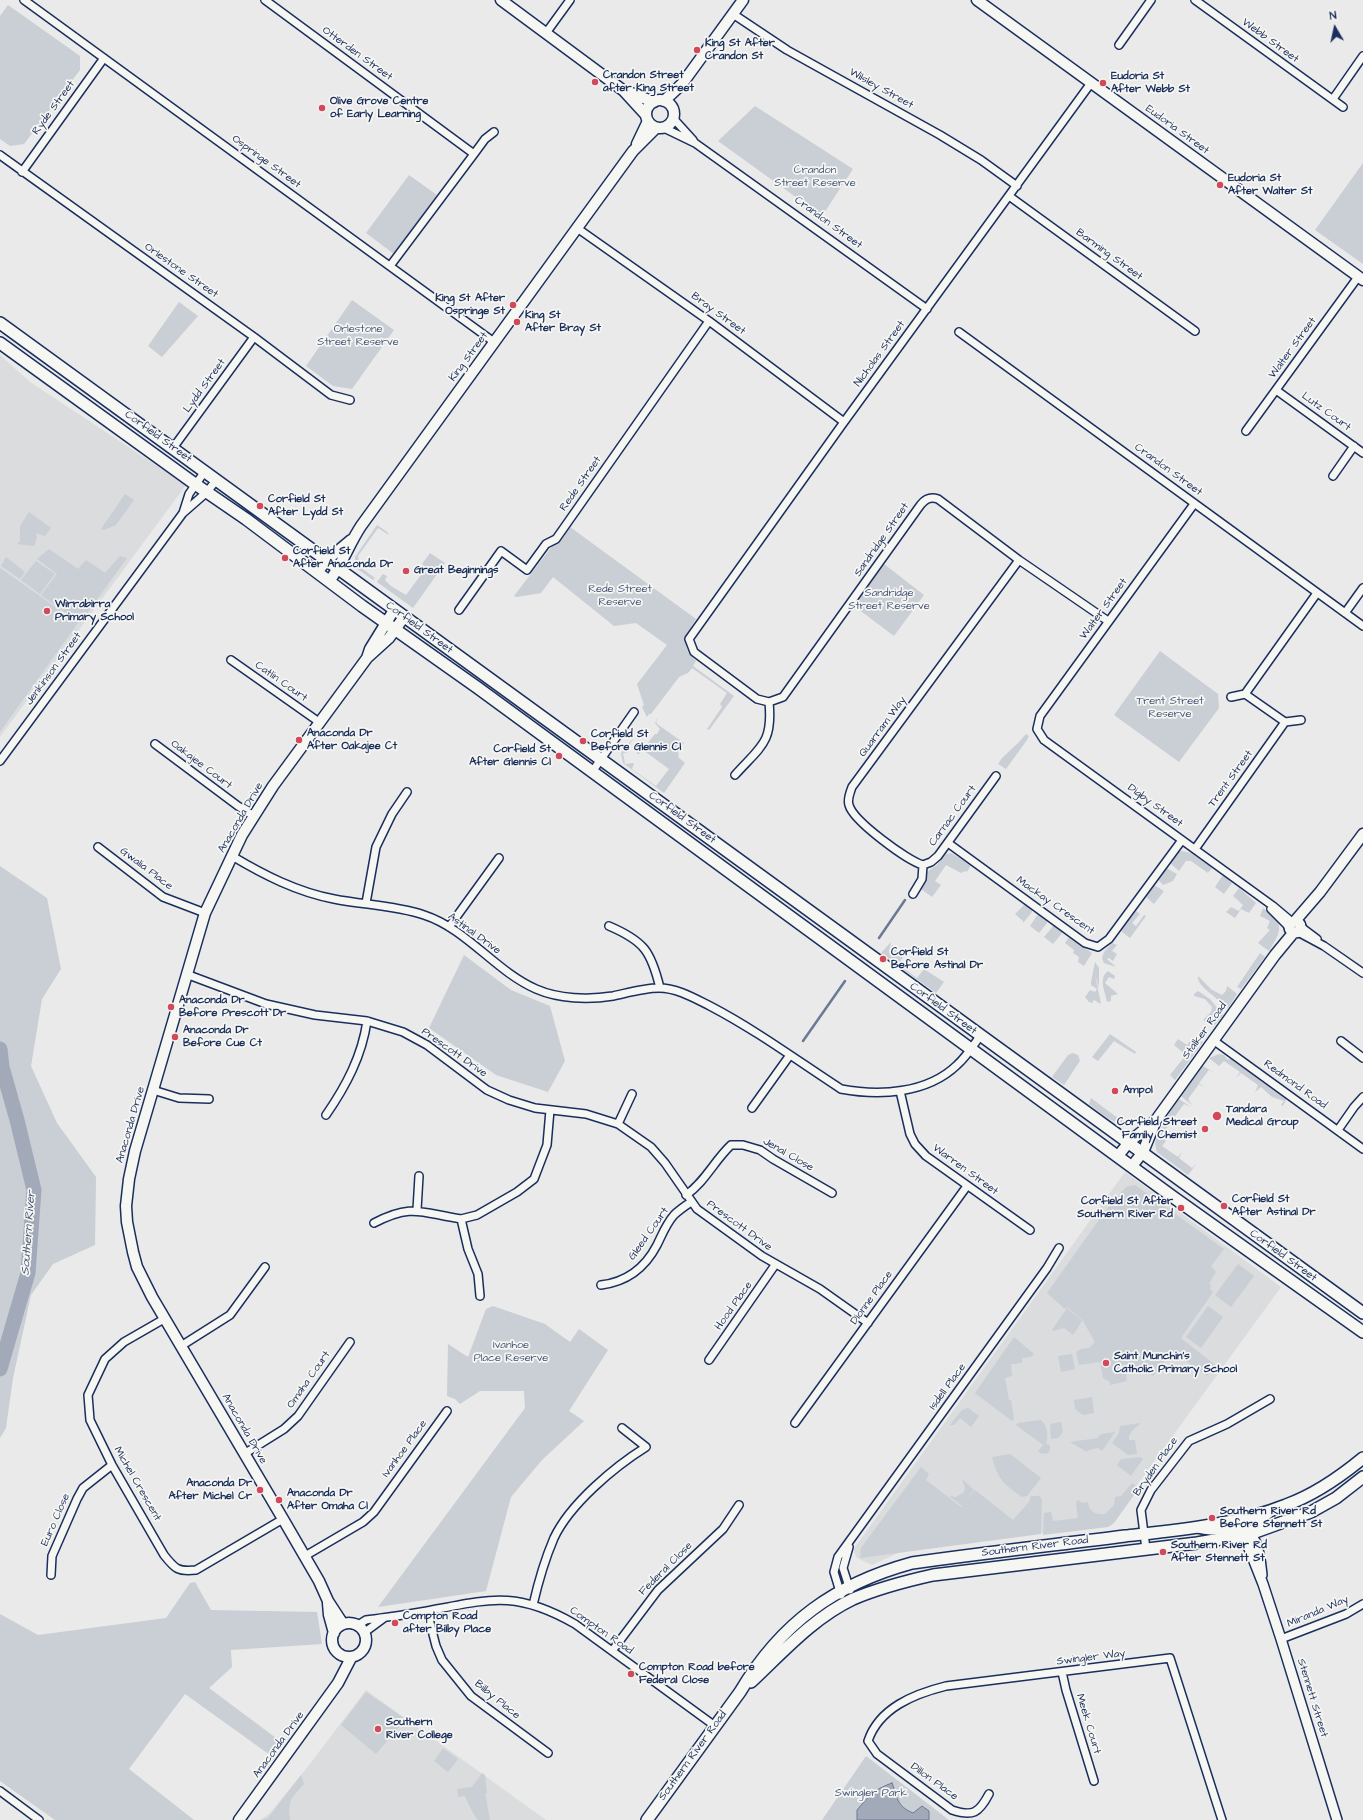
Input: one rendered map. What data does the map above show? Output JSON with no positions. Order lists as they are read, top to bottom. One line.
{"streets":{"main road":["Eudoria Street","King Street","Corfield Street","Anaconda Drive","Stalker Road","Southern River Road"],"street":["Webb Street","Otterden Street","Wilsley Street","Ryde Street","Ospringe Street","Crandon Street","Barming Street","Orlestone Street","Bray Street","Walter Street","Nicholas Street","Lydd Street","Lutz Court","Rede Street","Sandridge Street","Jenkinson Street","Catlin Court","Quarram Way","Oakajee Court","Trent Street","Digby Street","Carnac Court","Gwalia Place","Mackay Crescent","Astinal Drive","Prescott Drive","Redmond Road","Jenal Close","Warren Street","Gleed Court","Dionne Place","Hood Place","Omaha Court","Isdell Place","Ivanhoe Place","Bryden Place","Michel Crescent","Euro Close","Federal Close","Miranda Way","Compton Road","Swingler Way","Stennett Street","Bilby Place","Meek Court","Dillon Place"]},"crossings":[["Wilsley Street","Nicholas Street"],["Ryde Street","Ospringe Street"],["Ryde Street","Orlestone Street"],["Eudoria Street","Walter Street"],["Eudoria Street","Nicholas Street"],["Ospringe Street","King Street"],["Crandon Street","Walter Street"],["Crandon Street","Nicholas Street"],["Crandon Street","King Street"],["Barming Street","Nicholas Street"],["Orlestone Street","Lydd Street"],["Bray Street","Nicholas Street"],["Bray Street","King Street"],["Bray Street","Rede Street"],["Walter Street","Lutz Court"],["Walter Street","Sandridge Street"],["Walter Street","Digby Street"],["Nicholas Street","Sandridge Street"],["King Street","Corfield Street"],["Lydd Street","Corfield Street"],["Corfield Street","Jenkinson Street"],["Corfield Street","Anaconda Drive"],["Corfield Street","Astinal Drive"],["Corfield Street","Stalker Road"],["Sandridge Street","Quarram Way"],["Catlin Court","Anaconda Drive"],["Quarram Way","Carnac Court"],["Oakajee Court","Anaconda Drive"],["Trent Street","Digby Street"],["Digby Street","Mackay Crescent"],["Digby Street","Stalker Road"],["Carnac Court","Mackay Crescent"],["Anaconda Drive","Gwalia Place"],["Anaconda Drive","Astinal Drive"],["Anaconda Drive","Prescott Drive"],["Anaconda Drive","Omaha Court"],["Anaconda Drive","Ivanhoe Place"],["Anaconda Drive","Michel Crescent"],["Anaconda Drive","Compton Road"],["Astinal Drive","Warren Street"],["Stalker Road","Redmond Road"],["Prescott Drive","Jenal Close"],["Prescott Drive","Gleed Court"],["Prescott Drive","Dionne Place"],["Prescott Drive","Hood Place"],["Warren Street","Dionne Place"],["Isdell Place","Southern River Road"],["Bryden Place","Southern River Road"],["Michel Crescent","Euro Close"],["Southern River Road","Compton Road"],["Southern River Road","Stennett Street"],["Federal Close","Compton Road"],["Miranda Way","Stennett Street"],["Compton Road","Bilby Place"],["Swingler Way","Meek Court"],["Swingler Way","Dillon Place"]],"water":["Southern River"],"parks":["Crandon Street Reserve","Orlestone Street Reserve","Rede Street Reserve","Sandridge Street Reserve","Trent Street Reserve","Ivanhoe Place Reserve","Swingler Park"],"places":["King St After Crandon St","Crandon Street after King Street","Eudoria St After Webb St","Olive Grove Centre of Early Learning","Eudoria St After Walter St","King St After Ospringe St","King St After Bray St","Corfield St After Lydd St","Corfield St After Anaconda Dr","Great Beginnings","Wirrabirra Primary School","Anaconda Dr After Oakajee Ct","Corfield St Before Glennis Cl","Corfield St After Glennis Cl","Corfield St Before Astinal Dr","Anaconda Dr Before Prescott Dr","Anaconda Dr Before Cue Ct","Ampol","Tandara Medical Group","Corfield Street Family Chemist","Corfield St After Astinal Dr","Corfield St After Southern River Rd","Saint Munchin’s Catholic Primary School","Anaconda Dr After Michel Cr","Anaconda Dr After Omaha Cl","Southern River Rd Before Stennett St","Southern River Rd After Stennett St","Compton Road after Bilby Place","Compton Road before Federal Close","Southern River College"],"north":"top"}
